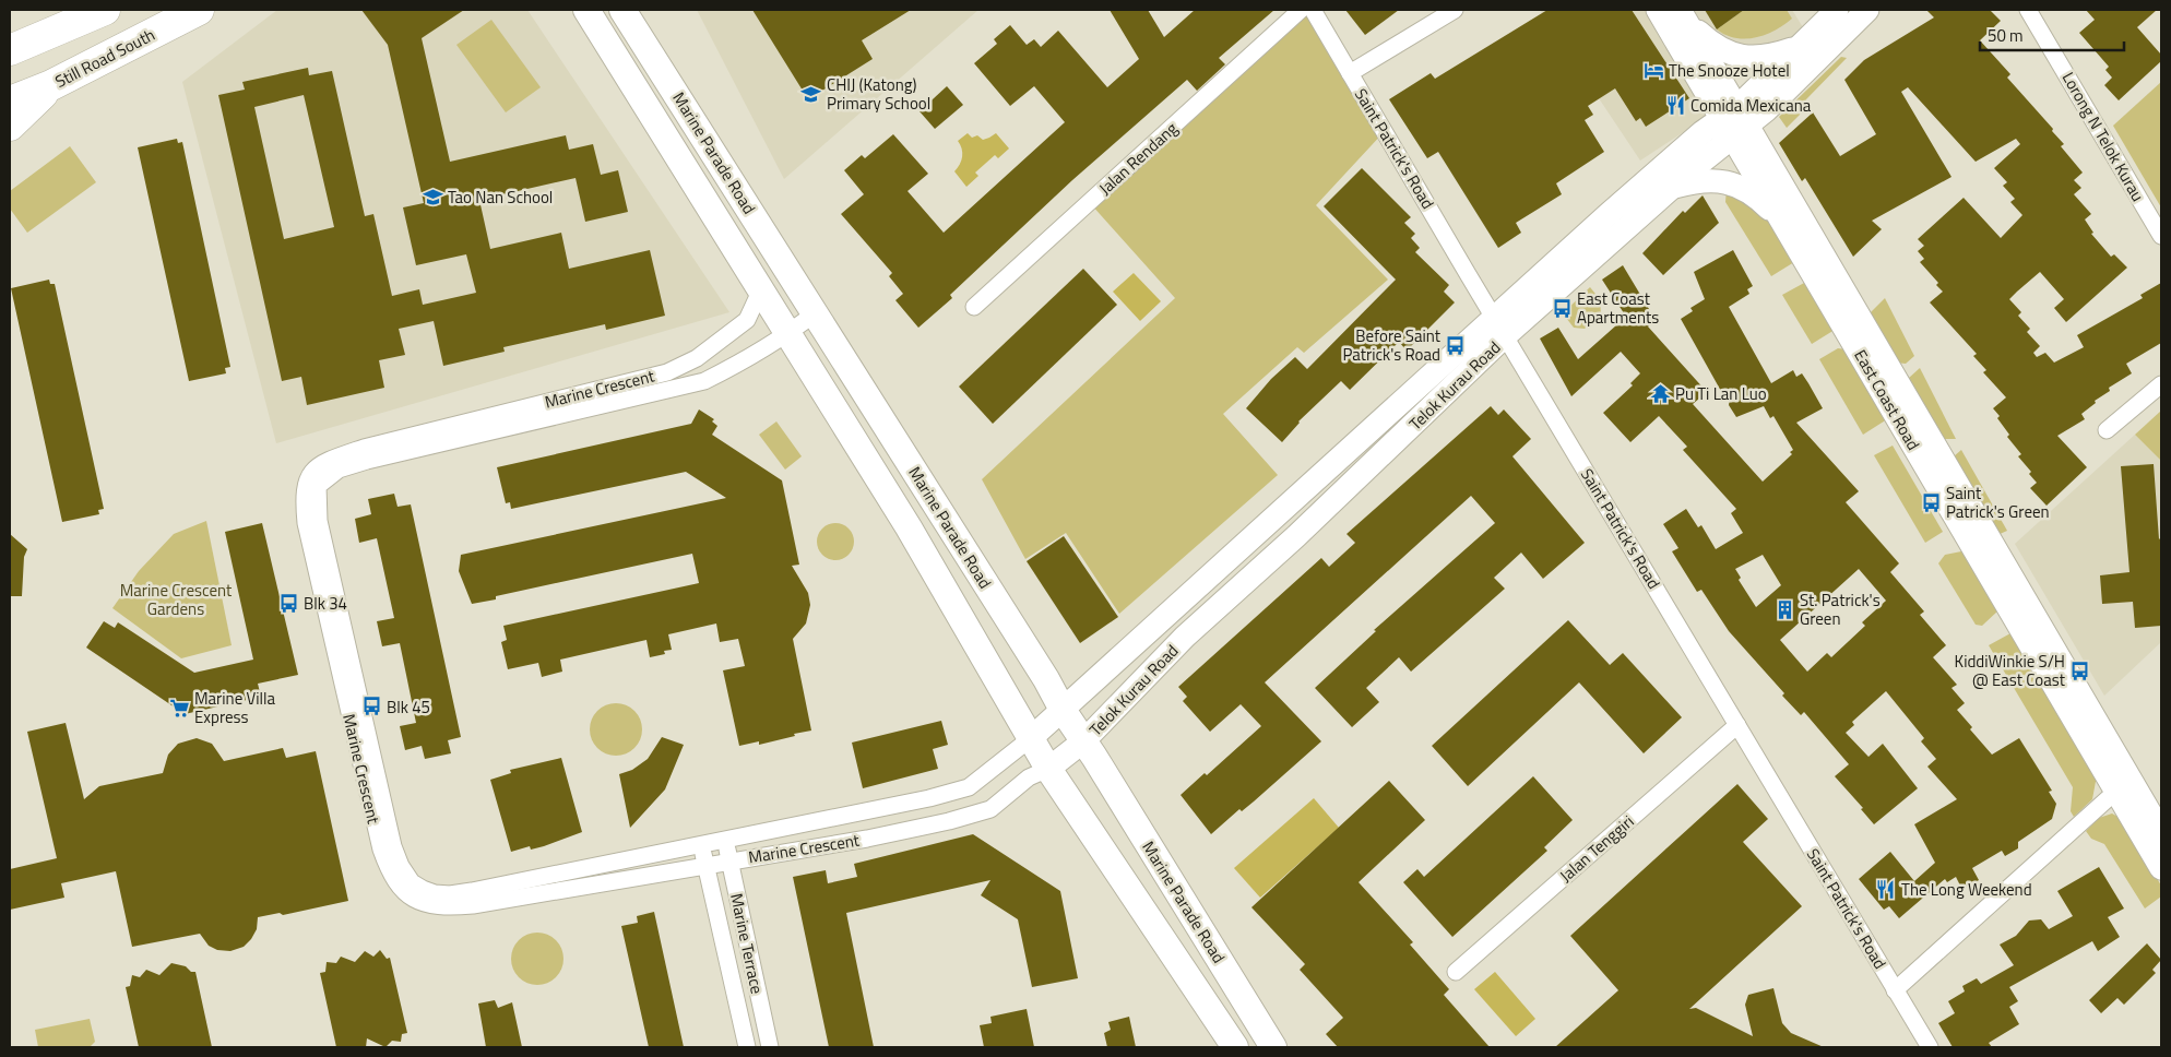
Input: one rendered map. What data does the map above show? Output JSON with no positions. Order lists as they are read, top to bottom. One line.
{"streets":{"highway":["Still Road South"],"main road":["Marine Parade Road"],"street":["Lorong N Telok Kurau","Saint Patrick's Road","Jalan Rendang","Telok Kurau Road","Marine Crescent","East Coast Road","Jalan Tenggiri","Marine Terrace"]},"crossings":[["Saint Patrick's Road","Telok Kurau Road"],["Saint Patrick's Road","Jalan Tenggiri"],["Marine Parade Road","Telok Kurau Road"],["Marine Parade Road","Marine Crescent"],["Telok Kurau Road","Marine Crescent"],["Telok Kurau Road","East Coast Road"],["Marine Crescent","Marine Terrace"]],"parks":["Marine Crescent Gardens"],"places":{"hotel":["The Snooze Hotel"],"school or university":["CHIJ (Katong) Primary School","Tao Nan School"],"restaurant":["Comida Mexicana","The Long Weekend"],"bus stop":["East Coast Apartments","Before Saint Patrick's Road","Saint Patrick's Green","Blk 34","KiddiWinkie S/H @ East Coast","Blk 45"],"temple":["Pu Ti Lan Luo"],"building":["St. Patrick's Green"],"supermarket":["Marine Villa Express"]},"scale_bar":"50 m"}
